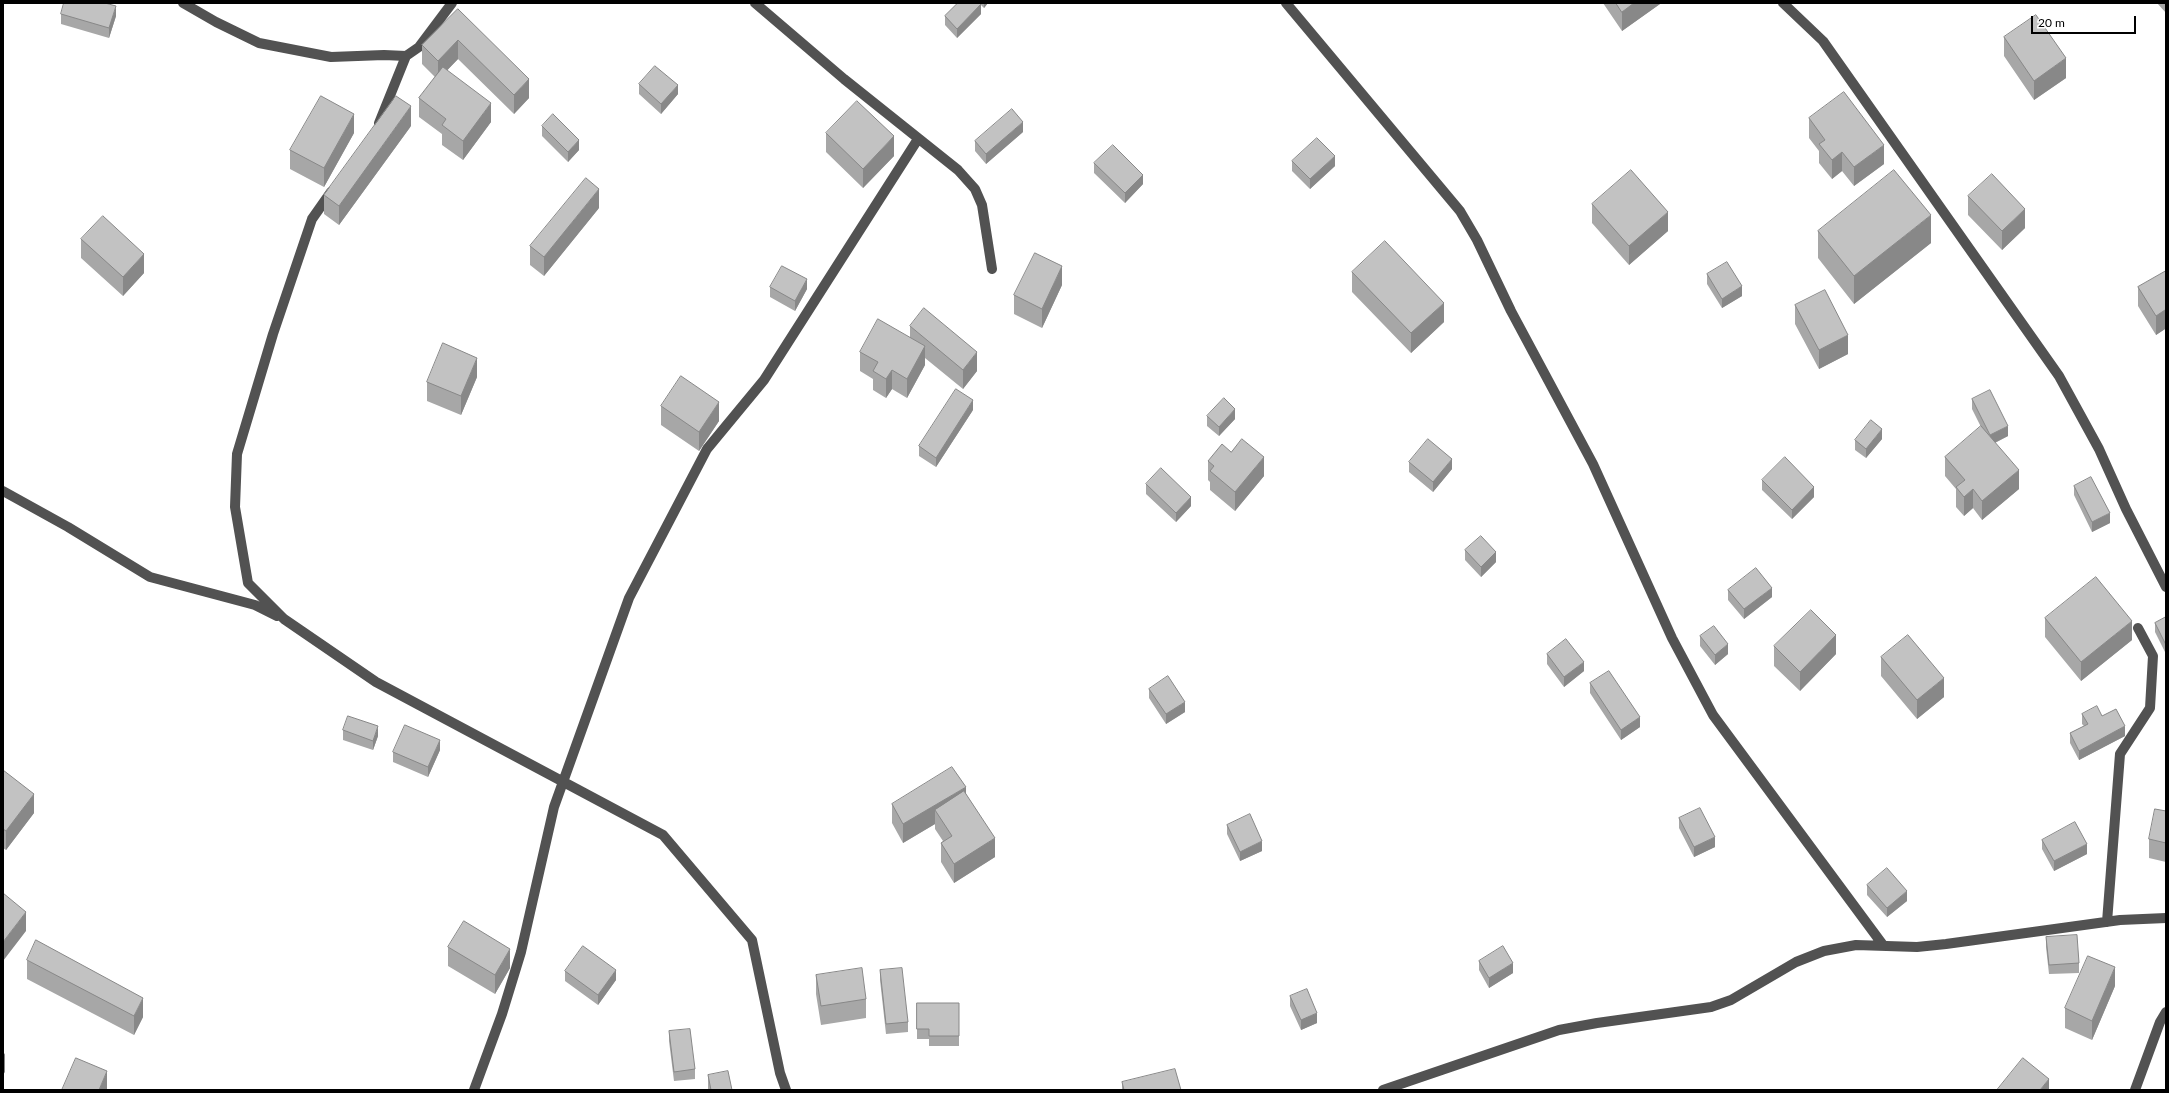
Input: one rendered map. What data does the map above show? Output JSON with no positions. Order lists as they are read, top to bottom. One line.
{"scale_bar":"20 m"}
